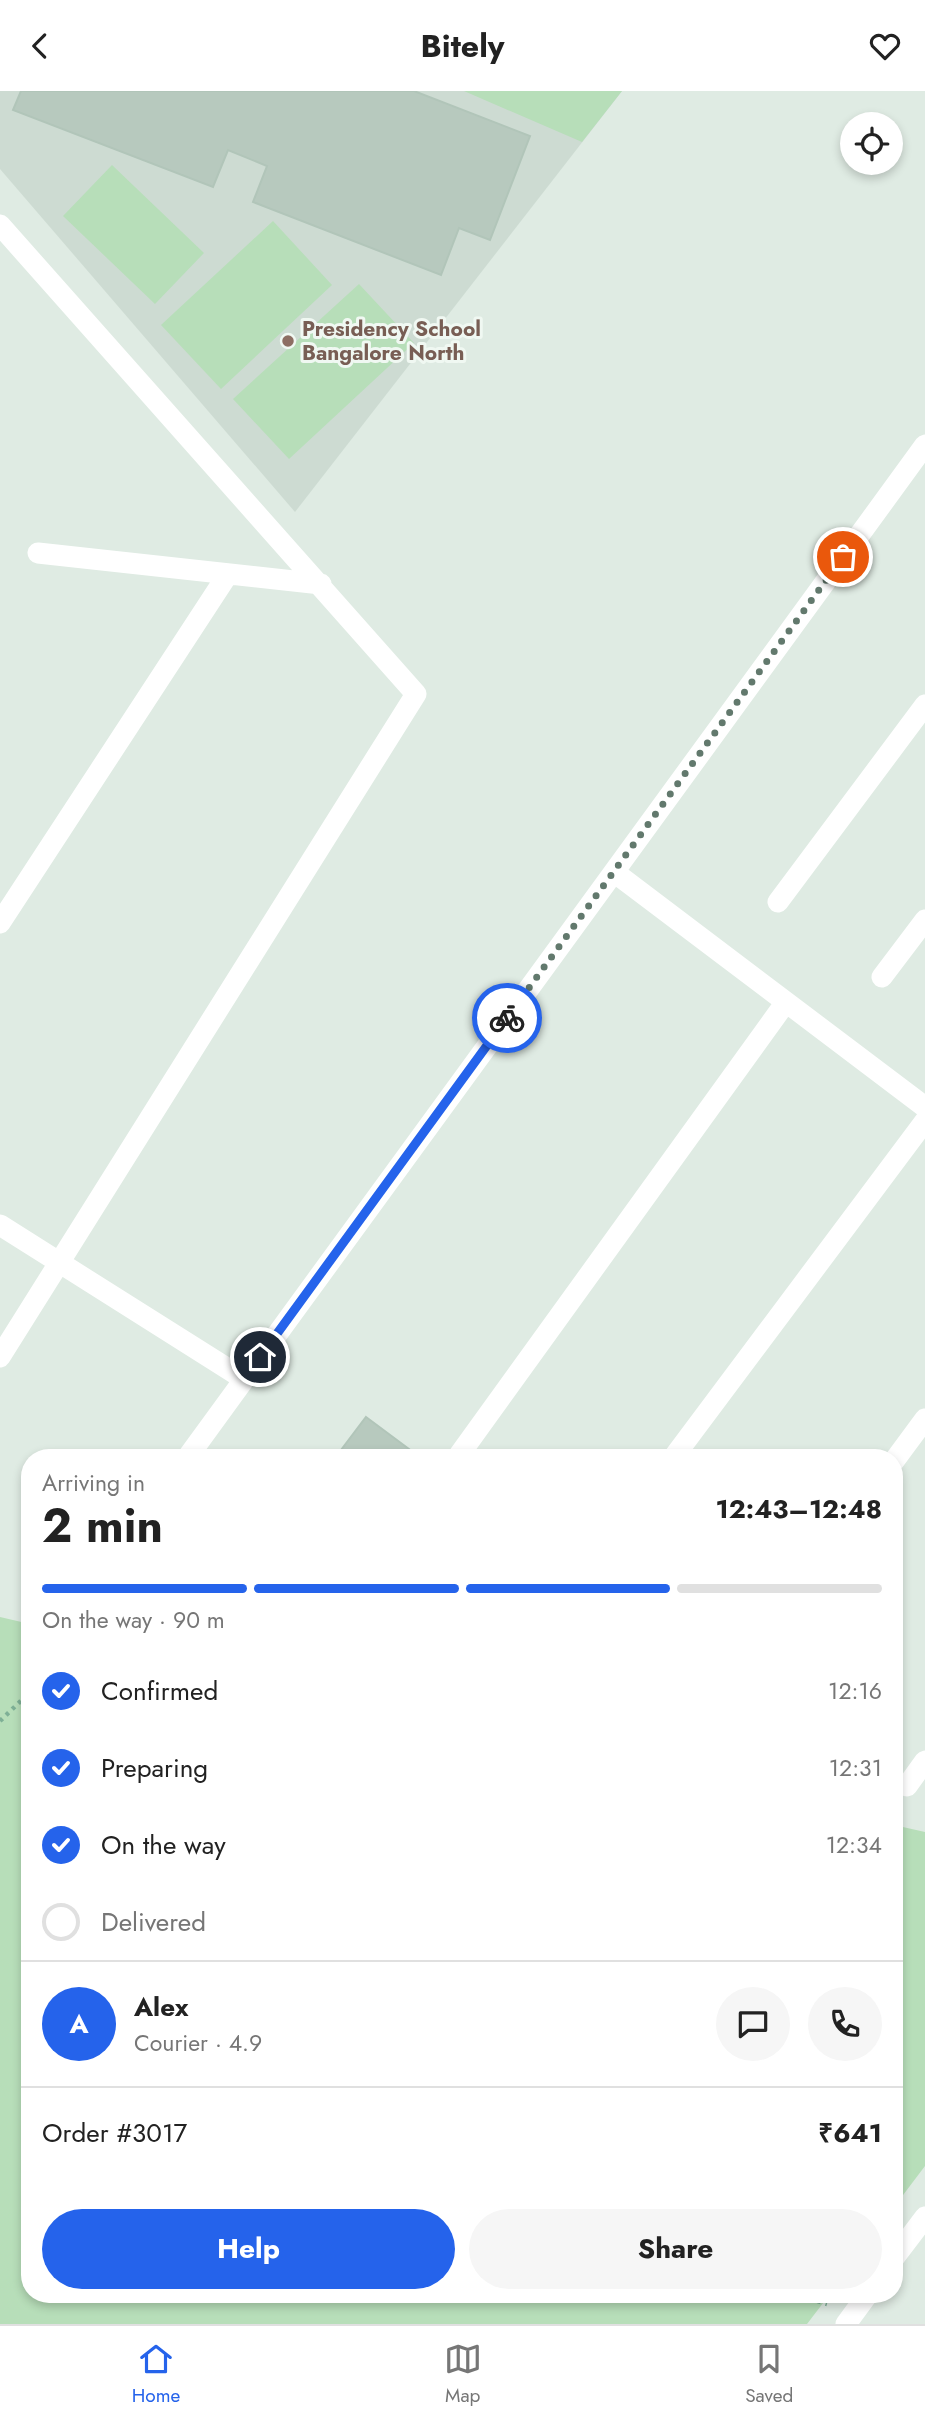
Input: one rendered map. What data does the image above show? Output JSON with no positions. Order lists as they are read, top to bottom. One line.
{"places":["Presidency School Bangalore North"],"page":{"header":"Bitely","heading":["2 min","Arriving in","12:43–12:48"],"panel":["Alex","Courier · 4.9","Order #3017","₹641"],"bar":"On the way · 90 m","list":[["Confirmed","12:16"],["Preparing","12:31"],["On the way","12:34"],"Delivered"],"round":"A","buttons":["Help","Share"],"tabs":["Home","Map","Saved"]}}
